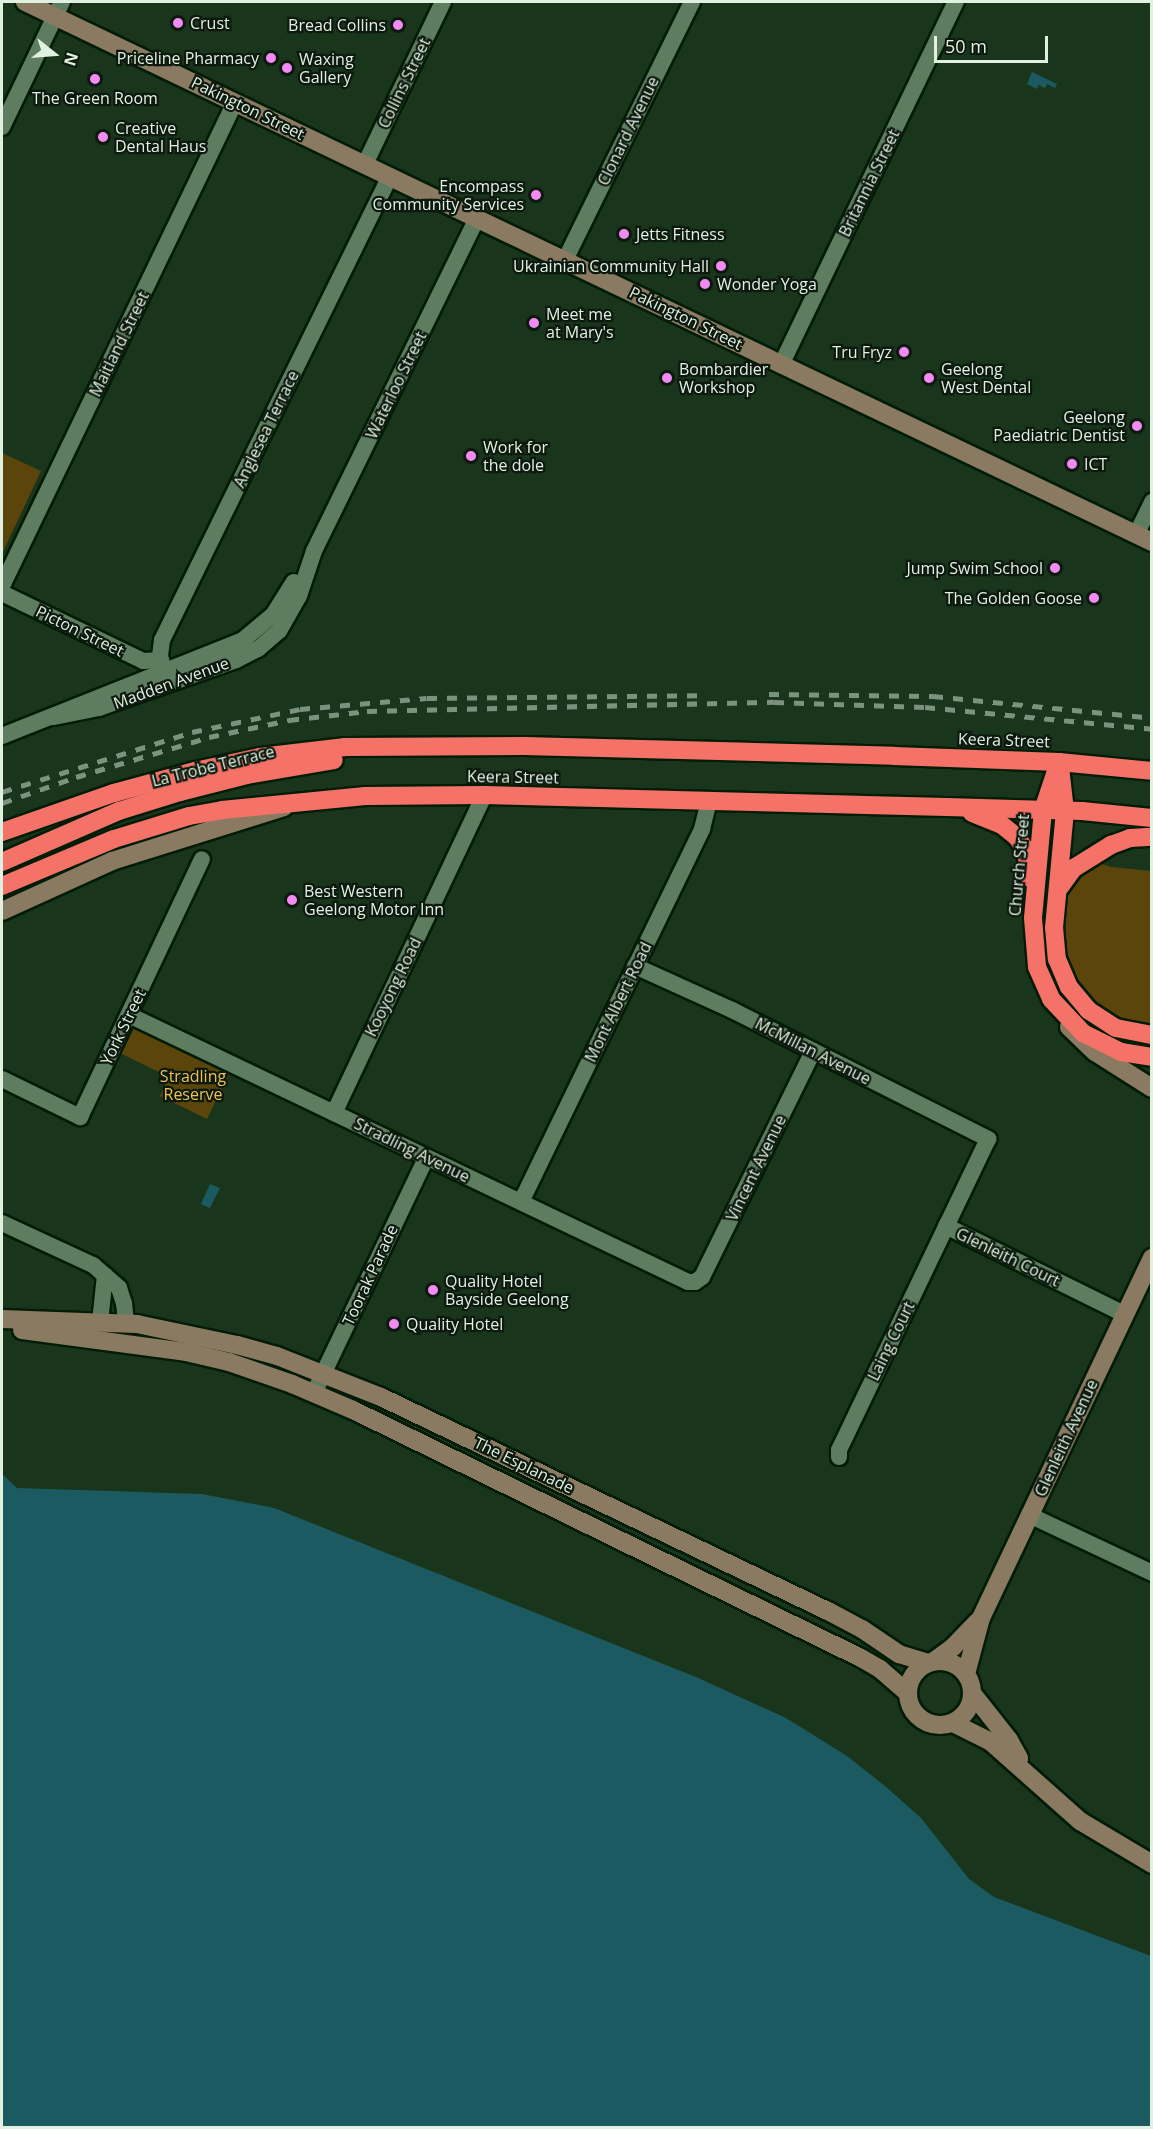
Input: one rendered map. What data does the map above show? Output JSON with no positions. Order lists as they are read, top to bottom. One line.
{"streets":{"highway":["Keera Street","La Trobe Terrace","Church Street"],"street":["Collins Street","Pakington Street","Clonard Avenue","Britannia Street","Maitland Street","Waterloo Street","Anglesea Terrace","Picton Street","Madden Avenue","Kooyong Road","Mont Albert Road","York Street","McMillan Avenue","Stradling Avenue","Vincent Avenue","Glenleith Court","Toorak Parade","Laing Court","Glenleith Avenue","The Esplanade"]},"crossings":[["Collins Street","Pakington Street"],["Pakington Street","Clonard Avenue"],["Pakington Street","Britannia Street"],["Pakington Street","Maitland Street"],["Pakington Street","Waterloo Street"],["Pakington Street","Anglesea Terrace"],["Waterloo Street","Madden Avenue"],["Anglesea Terrace","Picton Street"],["Anglesea Terrace","Madden Avenue"],["Picton Street","Madden Avenue"],["Keera Street","La Trobe Terrace"],["Keera Street","Church Street"],["Keera Street","Kooyong Road"],["Keera Street","Mont Albert Road"],["Kooyong Road","Stradling Avenue"],["Mont Albert Road","McMillan Avenue"],["Mont Albert Road","Stradling Avenue"],["York Street","Stradling Avenue"],["McMillan Avenue","Vincent Avenue"],["McMillan Avenue","Glenleith Court"],["Stradling Avenue","Vincent Avenue"],["Stradling Avenue","Toorak Parade"],["Glenleith Court","Laing Court"],["Glenleith Court","Glenleith Avenue"],["Toorak Parade","The Esplanade"],["Glenleith Avenue","The Esplanade"]],"parks":["Stradling Reserve"],"places":["Crust","Bread Collins","Priceline Pharmacy","Waxing Gallery","The Green Room","Creative Dental Haus","Encompass Community Services","Jetts Fitness","Ukrainian Community Hall","Wonder Yoga","Meet me at Mary's","Tru Fryz","Bombardier Workshop","Geelong West Dental","Geelong Paediatric Dentist","Work for the dole","ICT","Jump Swim School","The Golden Goose","Best Western Geelong Motor Inn","Quality Hotel Bayside Geelong","Quality Hotel"],"scale_bar":"50 m","north":"right"}
